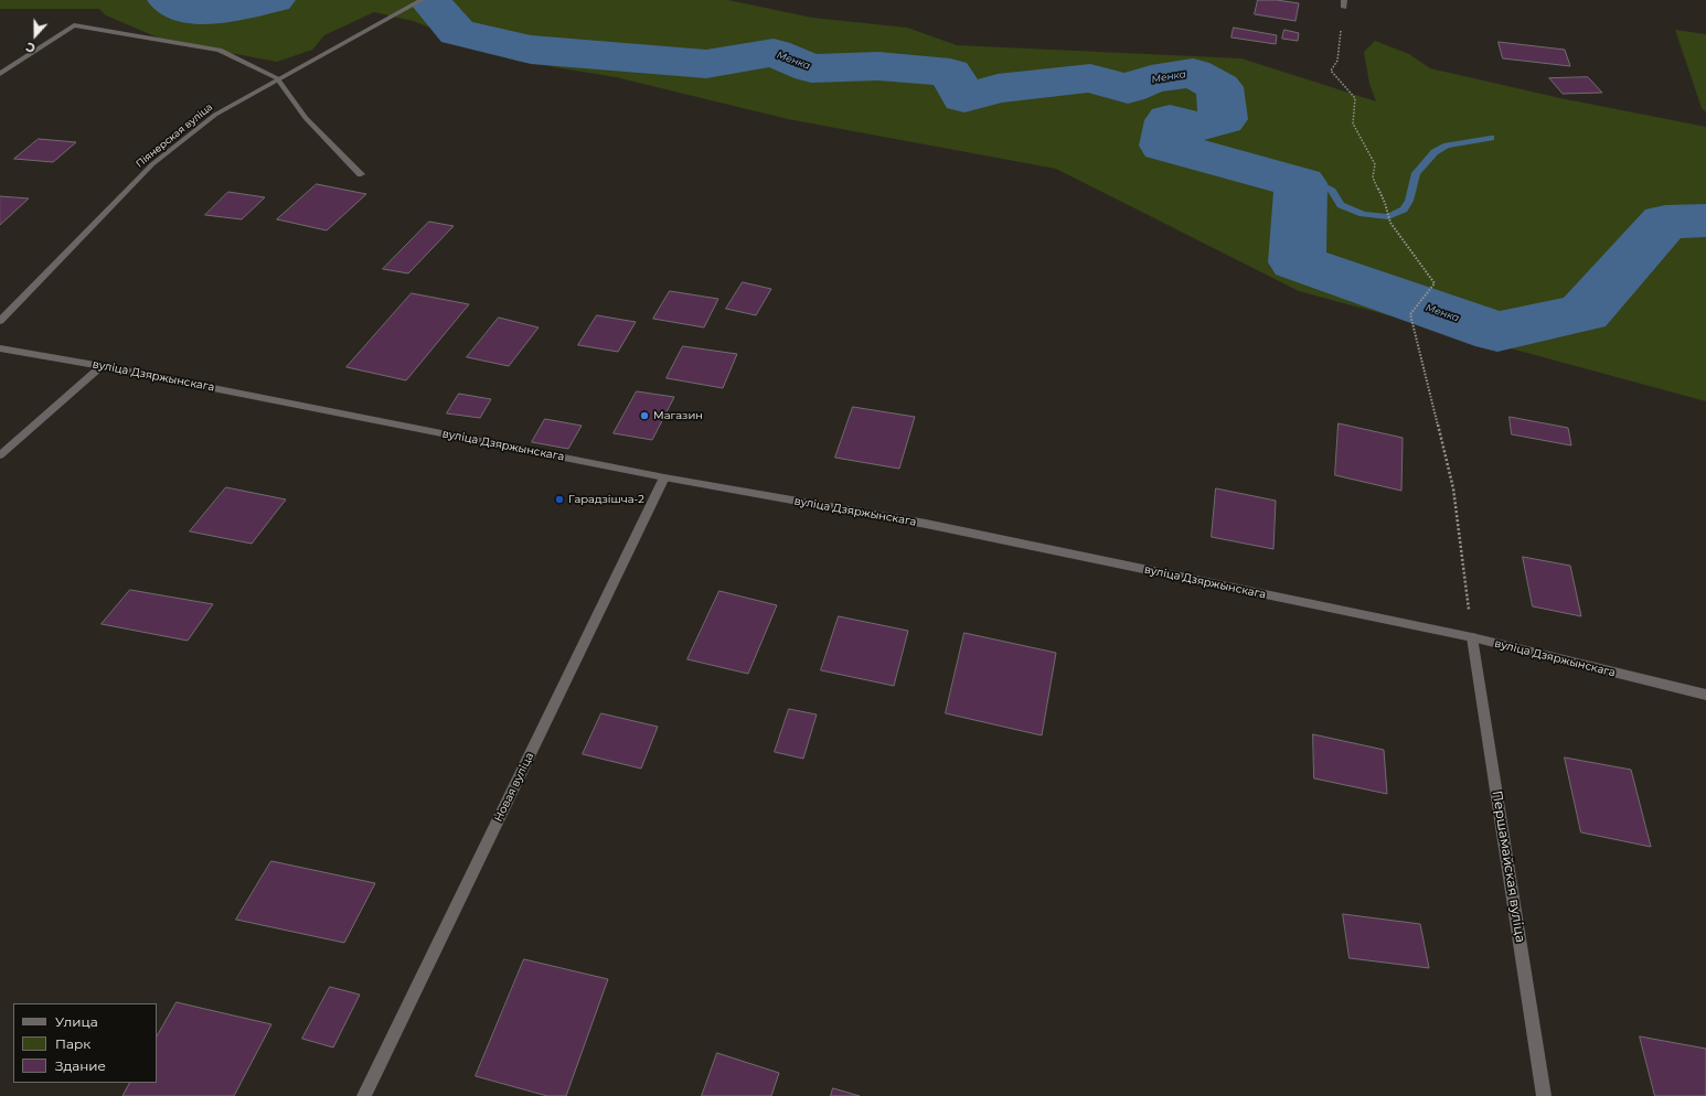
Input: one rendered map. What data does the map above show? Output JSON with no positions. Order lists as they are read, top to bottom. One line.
{"streets":{"street":["Піянерская вуліца","вуліца Дзяржынскага","Новая вуліца","Першамайская вуліца"]},"crossings":[["вуліца Дзяржынскага","Новая вуліца"],["вуліца Дзяржынскага","Першамайская вуліца"]],"water":["Менка"],"places":["Магазин","Гарадзішча-2"],"legend":["Улица","Парк","Здание"],"north":"bottom"}
